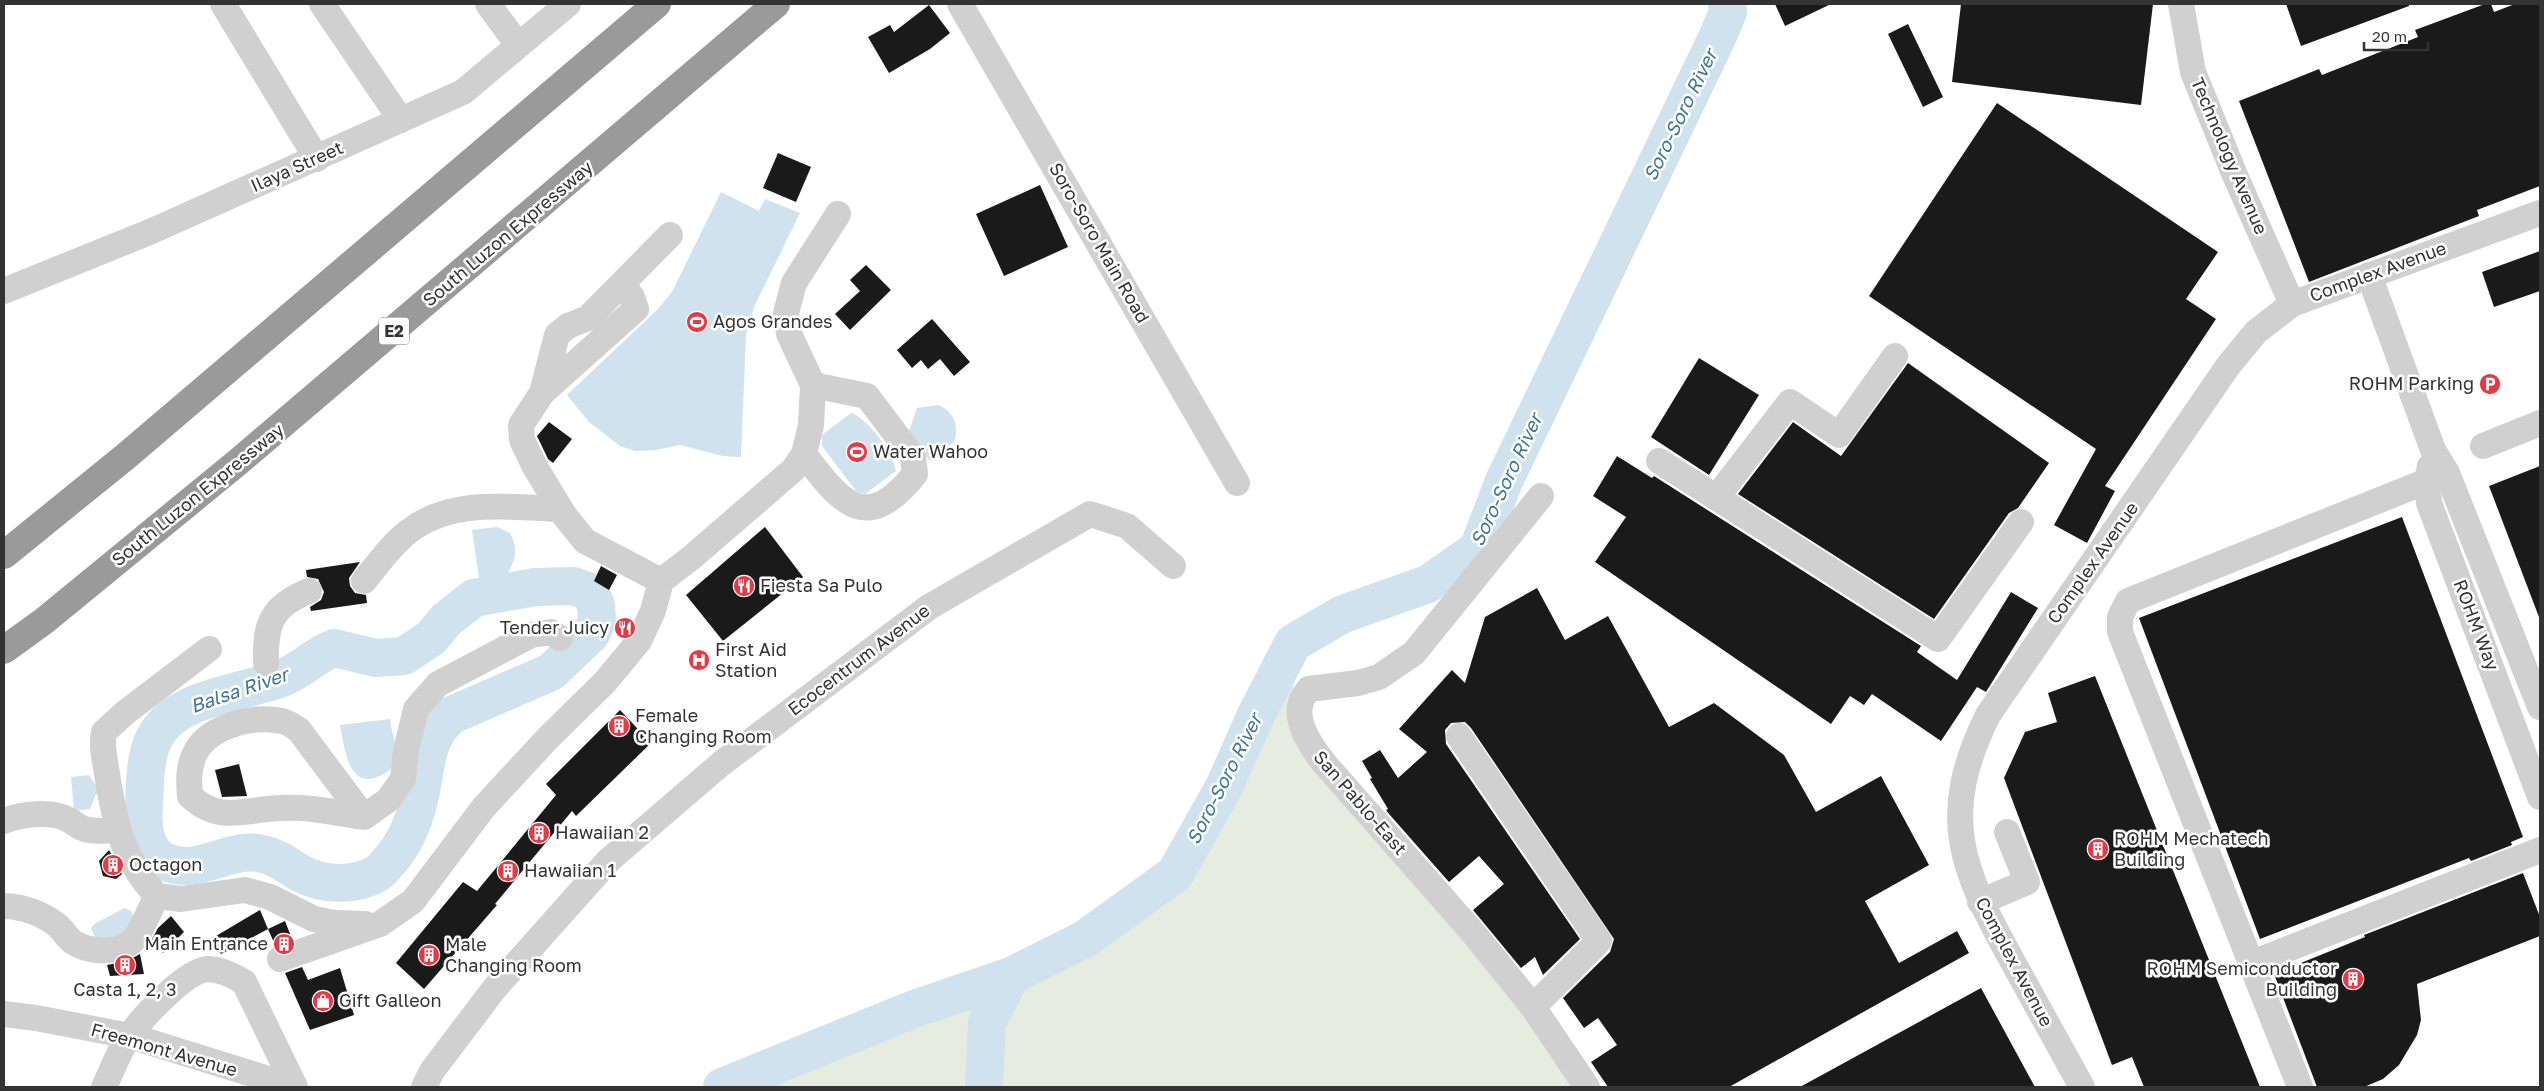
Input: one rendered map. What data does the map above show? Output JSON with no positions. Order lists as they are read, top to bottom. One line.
{"streets":{"highway":["South Luzon Expressway","E2"],"street":["Technology Avenue","Ilaya Street","Soro-Soro Main Road","Complex Avenue","ROHM Way","Ecocentrum Avenue","San Pablo-East","Freemont Avenue"]},"crossings":[["Technology Avenue","Complex Avenue"],["Complex Avenue","ROHM Way"]],"water":["Soro-Soro River","Balsa River"],"places":{"sports":["Agos Grandes","Water Wahoo"],"parking":["ROHM Parking"],"restaurant":["Fiesta Sa Pulo","Tender Juicy"],"hospital":["First Aid Station"],"building":["Female Changing Room","Hawaiian 2","ROHM Mechatech Building","Octagon","Hawaiian 1","Main Entrance","Male Changing Room","Casta 1, 2, 3","ROHM Semiconductor Building"],"shop":["Gift Galleon"]},"scale_bar":"20 m"}
